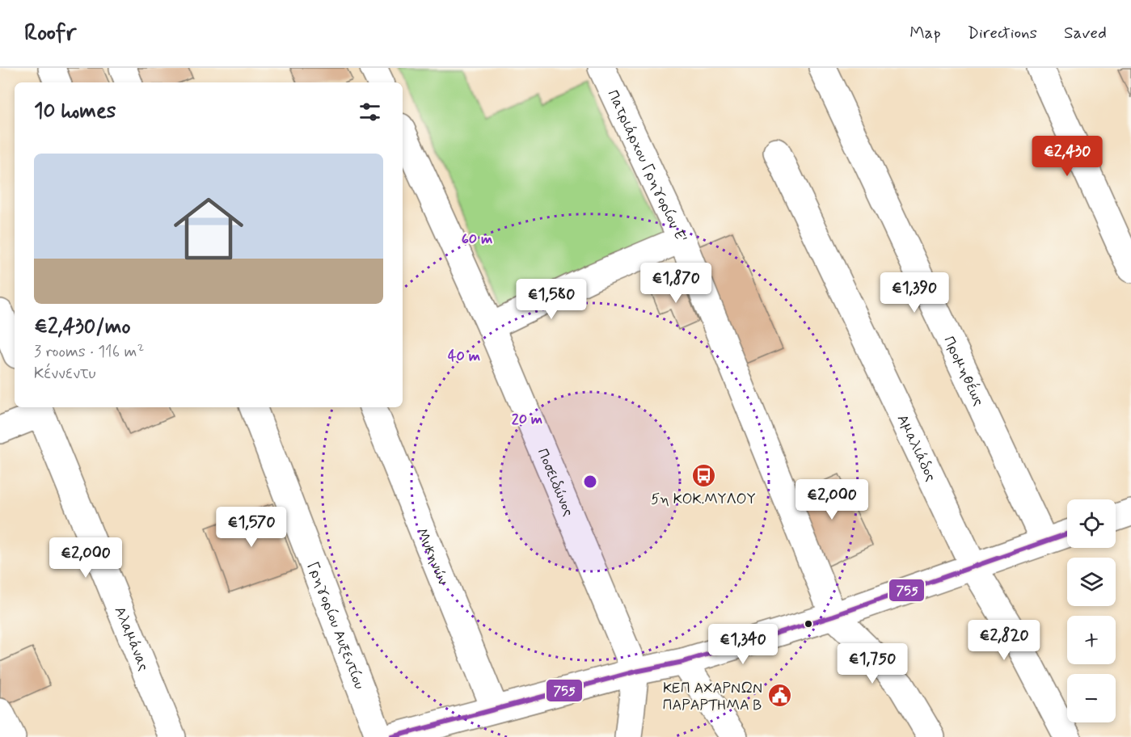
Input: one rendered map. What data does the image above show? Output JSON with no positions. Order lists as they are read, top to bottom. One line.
{"streets":{"street":["Πατριάρχου Γρηγορίου E'","Προμηθέως","Αμαλιάδος","Ποσειδώνος","Μυκηνών","Γρηγορίου Αυξεντίου","Αλαμάνας"]},"places":{"bus stop":["5η ΚΟΚ.ΜΥΛΟΥ"],"public building":["ΚΕΠ ΑΧΑΡΝΩΝ ΠΑΡΑΡΤΗΜΑ Β"]},"lines":["transit line 755"],"page":{"header":"Roofr","nav":["Map","Directions","Saved"],"heading":"10 homes","price":["€2,430","€1,870","€1,390","€1,580","€2,000","€1,570","€2,000","€2,820","€1,340","€1,750"],"list":[{"name":"€2,430/mo","note":"3 rooms · 116 m² · Κέννεντυ"}],"map_buttons":["+","−"]},"rings":["60 m","40 m","20 m"]}
